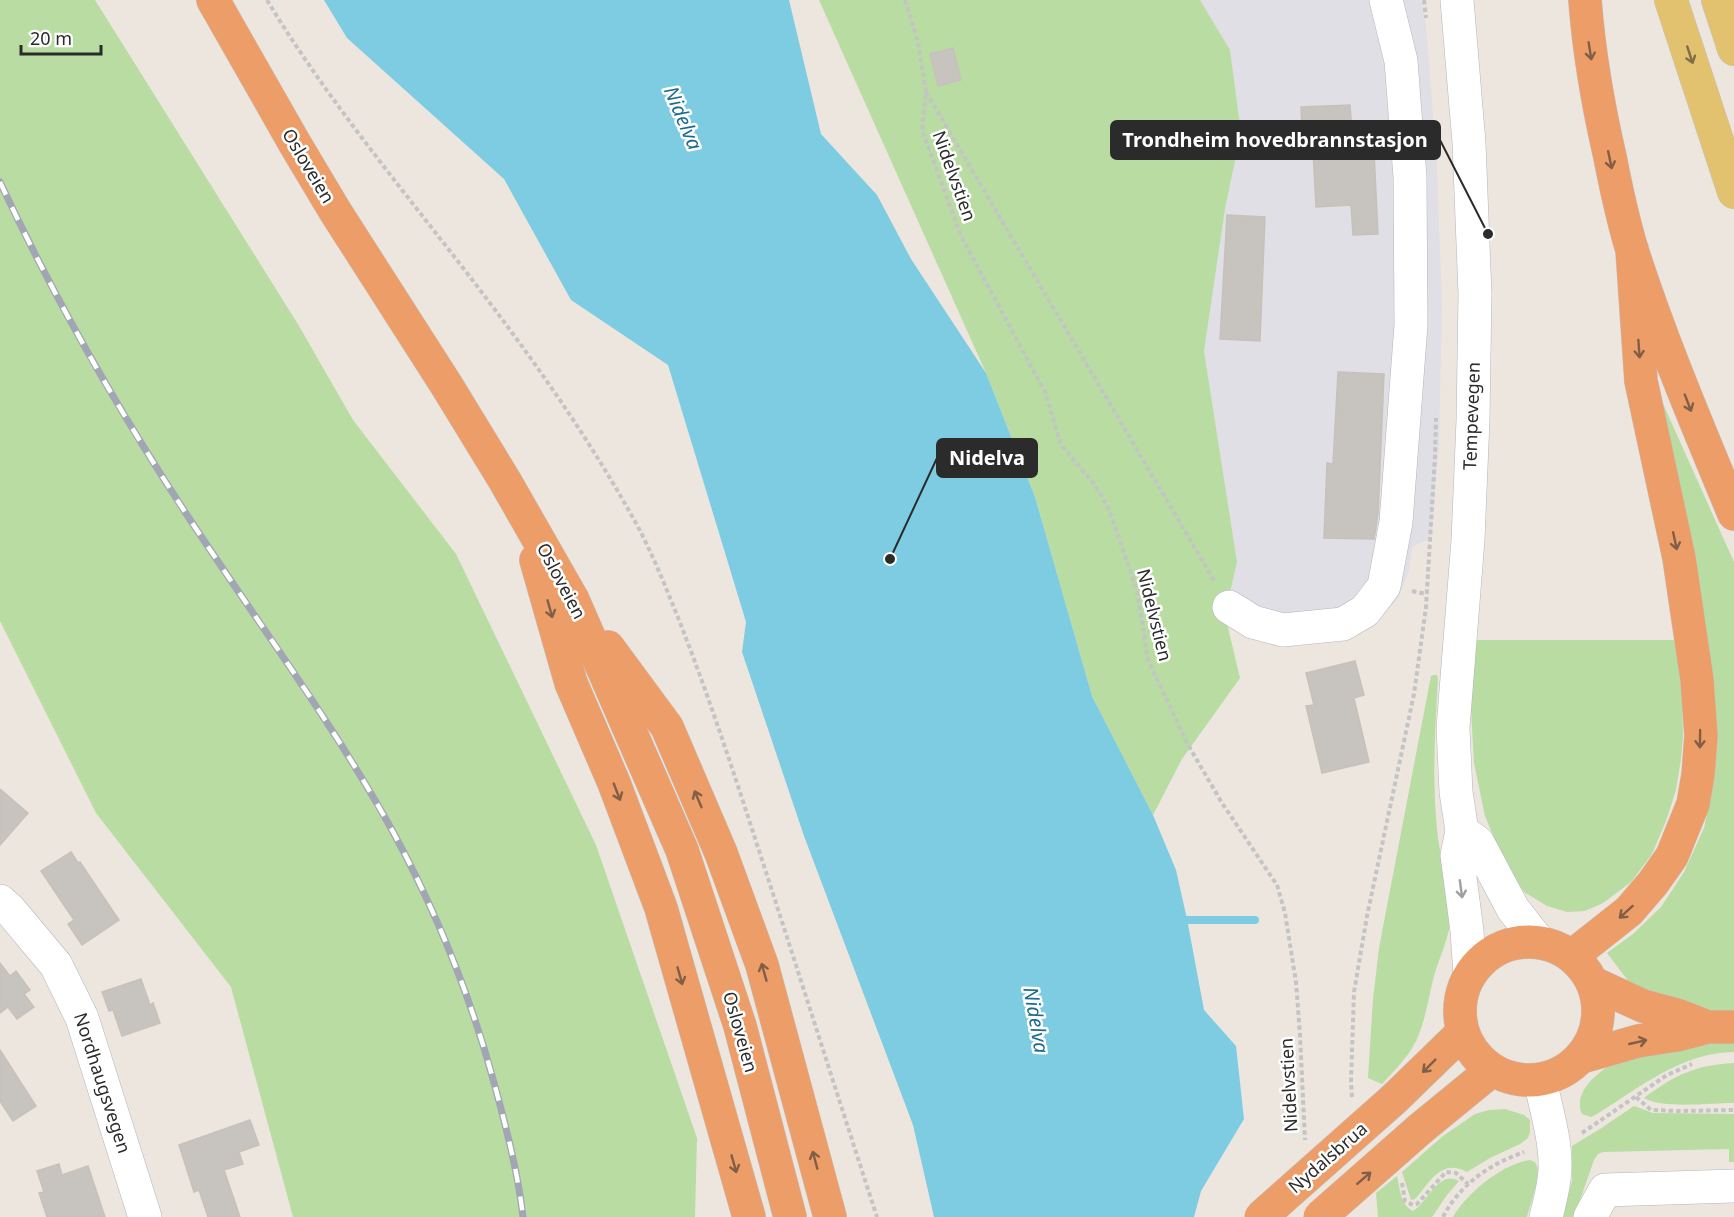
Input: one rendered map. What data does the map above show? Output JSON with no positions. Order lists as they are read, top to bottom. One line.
{"streets":{"highway":["Osloveien","Nydalsbrua"],"street":["Tempevegen","Nordhaugsvegen"],"path":["Nidelvstien"]},"crossings":[["Tempevegen","Nydalsbrua"]],"water":["Nidelva"],"places":["Trondheim hovedbrannstasjon","Nidelva"],"scale_bar":"20 m"}
